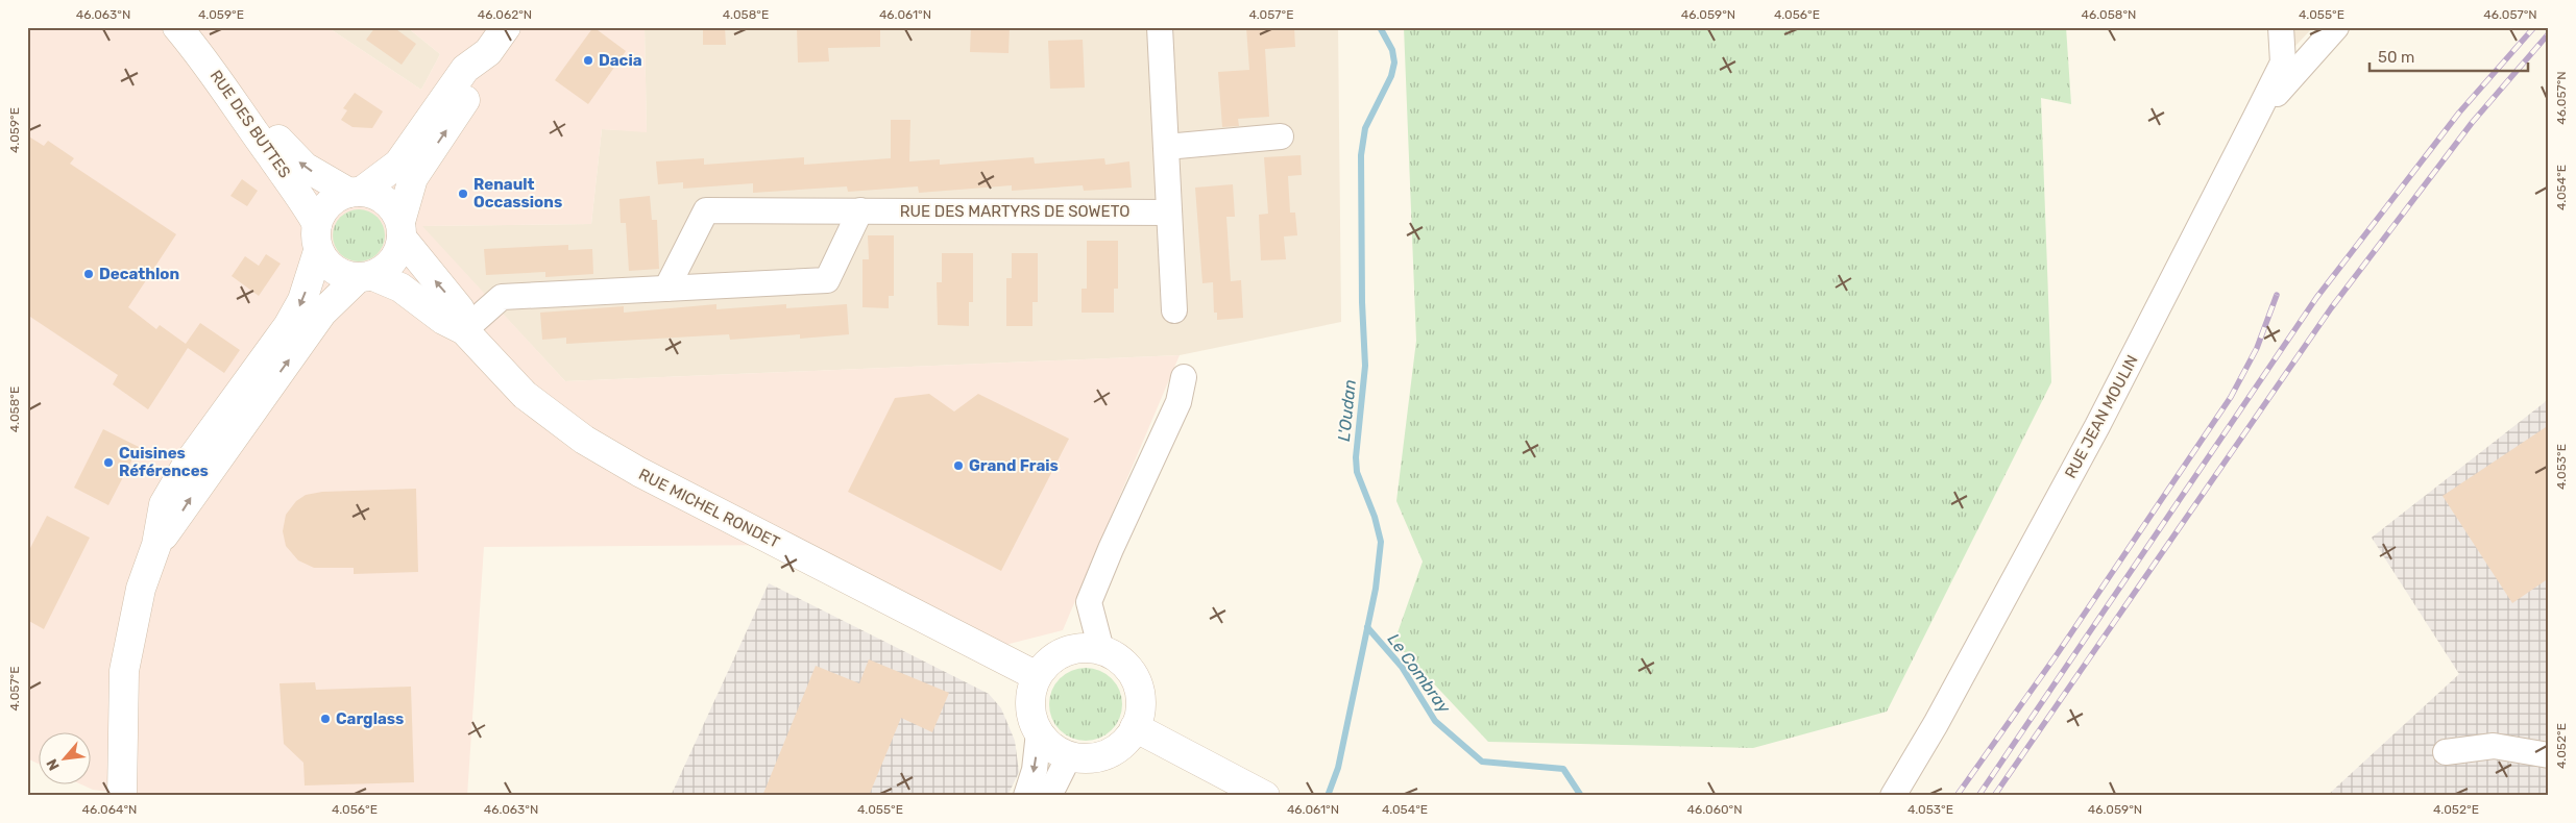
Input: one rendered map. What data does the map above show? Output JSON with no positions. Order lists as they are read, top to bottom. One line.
{"streets":{"street":["RUE DES BUTTES","RUE DES MARTYRS DE SOWETO","RUE JEAN MOULIN","RUE MICHEL RONDET"]},"crossings":[["RUE DES BUTTES","RUE MICHEL RONDET"]],"water":["L'Oudan","Le Combray"],"places":["Dacia","Renault Occassions","Decathlon","Cuisines Références","Grand Frais","Carglass"],"scale_bar":"50 m","north":"bottom left","coordinates":["46.063°N","4.059°E","46.062°N","4.058°E","46.061°N","4.057°E","46.059°N","4.056°E","46.058°N","4.055°E","46.057°N","4.054°E","4.053°E","4.052°E","46.064°N","46.060°N"]}
